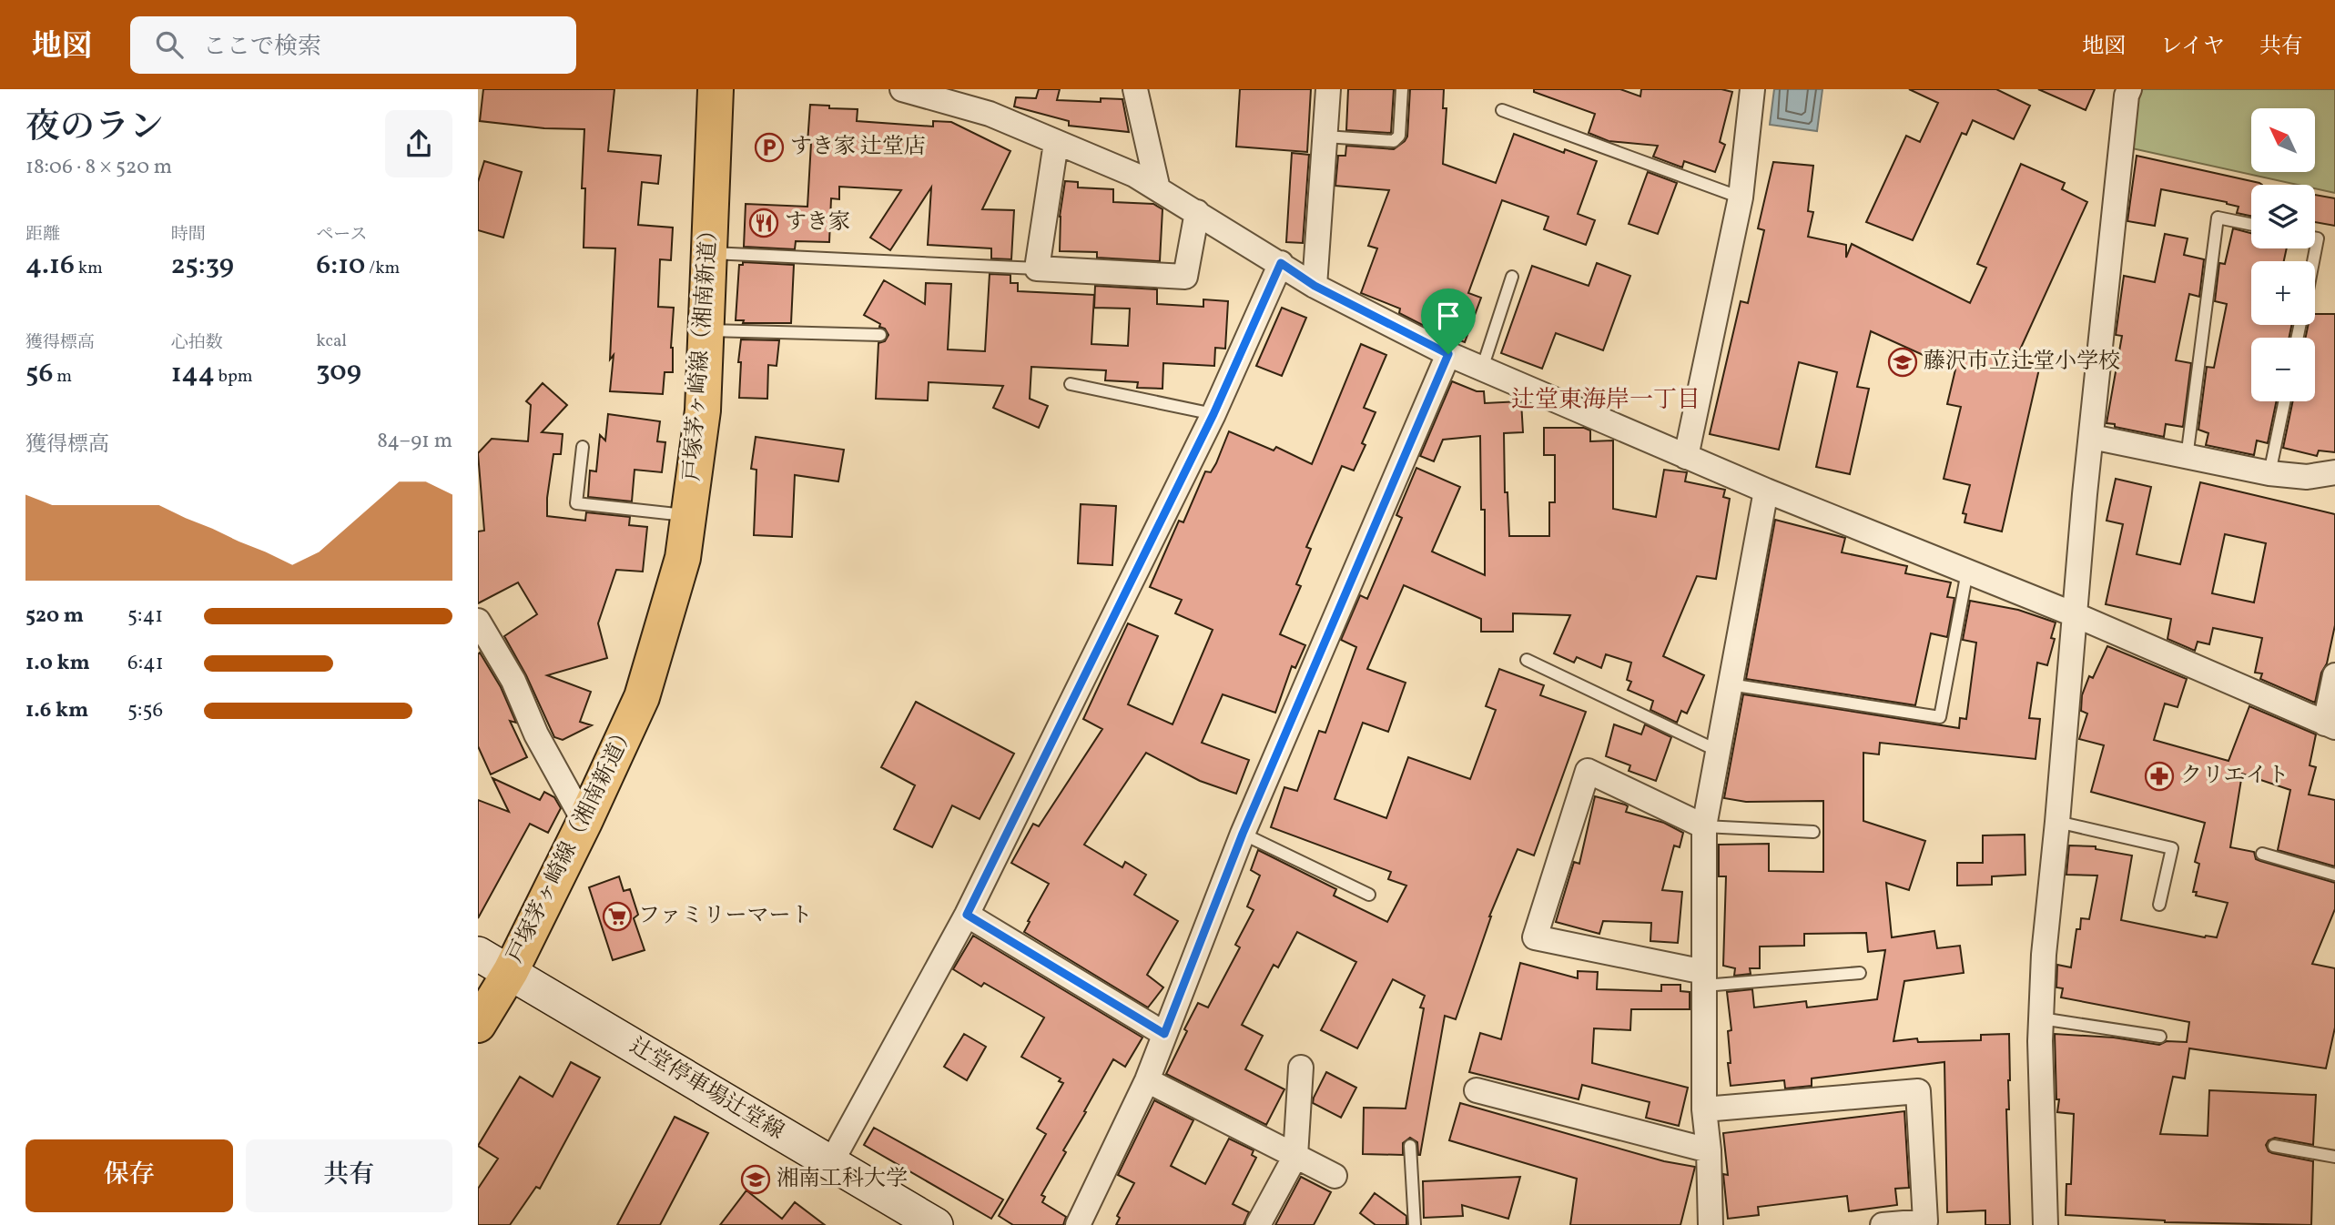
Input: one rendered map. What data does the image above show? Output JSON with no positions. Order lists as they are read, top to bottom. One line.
{"streets":{"main road":["戸塚茅ヶ崎線（湘南新道）","辻堂停車場辻堂線"]},"crossings":[["戸塚茅ヶ崎線（湘南新道）","辻堂停車場辻堂線"]],"districts":["辻堂東海岸一丁目"],"places":{"parking":["すき家 辻堂店"],"restaurant":["すき家"],"school or university":["藤沢市立辻堂小学校","湘南工科大学"],"pharmacy":["クリエイト"],"supermarket":["ファミリーマート"]},"north":"top left","page":{"header":"地図","search":"ここで検索","nav":["地図","レイヤ","共有"],"heading":["夜のラン","18:06 · 8 × 520 m"],"map_buttons":["+","−"],"stats":[["距離","4.16 km"],["時間","25:39"],["ペース","6:10 /km"],["獲得標高","56 m"],["心拍数","144 bpm"],["kcal","309"]],"chart":["獲得標高","84–91 m"],"list":[{"name":"520 m","note":"5:41"},{"name":"1.0 km","note":"6:41"},{"name":"1.6 km","note":"5:56"}],"buttons":["保存","共有"]}}
